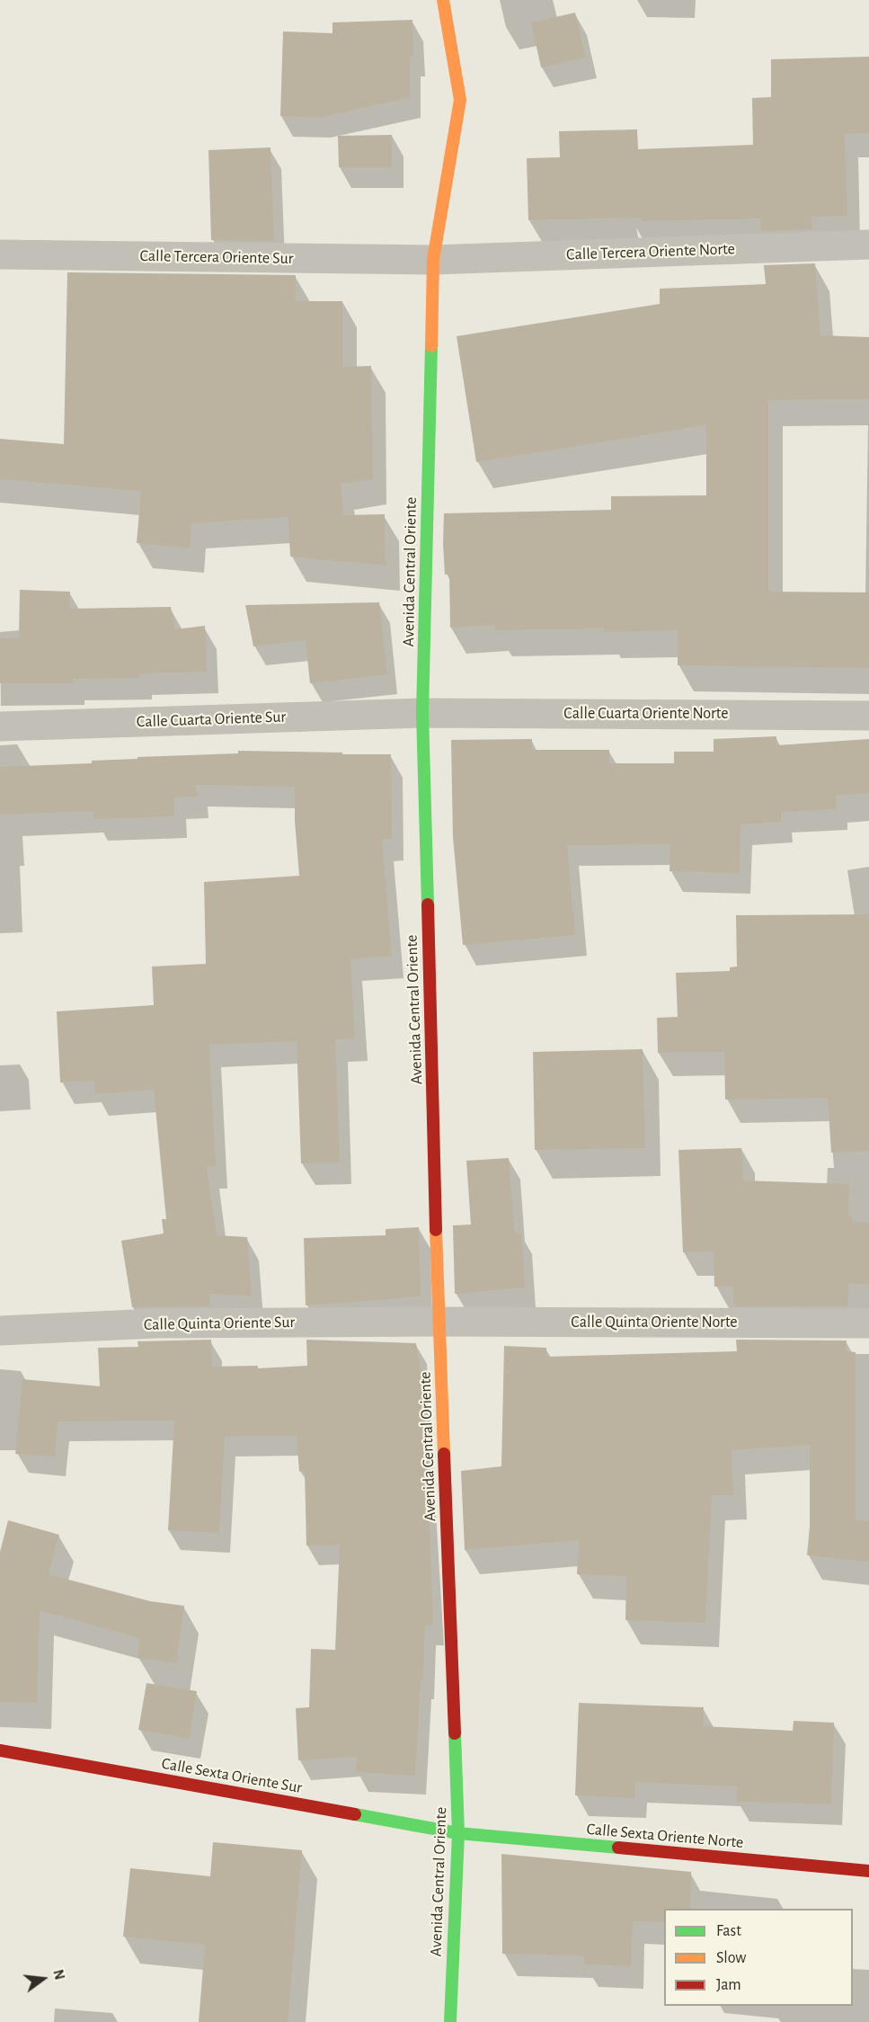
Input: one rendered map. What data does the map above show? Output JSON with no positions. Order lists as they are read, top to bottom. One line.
{"streets":{"street":["Calle Tercera Oriente Norte","Calle Tercera Oriente Sur","Avenida Central Oriente","Calle Cuarta Oriente Norte","Calle Cuarta Oriente Sur","Calle Quinta Oriente Norte","Calle Quinta Oriente Sur","Calle Sexta Oriente Sur","Calle Sexta Oriente Norte"]},"crossings":[["Calle Tercera Oriente Norte","Calle Tercera Oriente Sur"],["Calle Tercera Oriente Norte","Avenida Central Oriente"],["Calle Tercera Oriente Sur","Avenida Central Oriente"],["Avenida Central Oriente","Calle Cuarta Oriente Norte"],["Avenida Central Oriente","Calle Cuarta Oriente Sur"],["Avenida Central Oriente","Calle Quinta Oriente Norte"],["Avenida Central Oriente","Calle Quinta Oriente Sur"],["Avenida Central Oriente","Calle Sexta Oriente Sur"],["Avenida Central Oriente","Calle Sexta Oriente Norte"],["Calle Cuarta Oriente Norte","Calle Cuarta Oriente Sur"],["Calle Quinta Oriente Norte","Calle Quinta Oriente Sur"],["Calle Sexta Oriente Sur","Calle Sexta Oriente Norte"]],"legend":["Fast","Slow","Jam"],"north":"right"}
